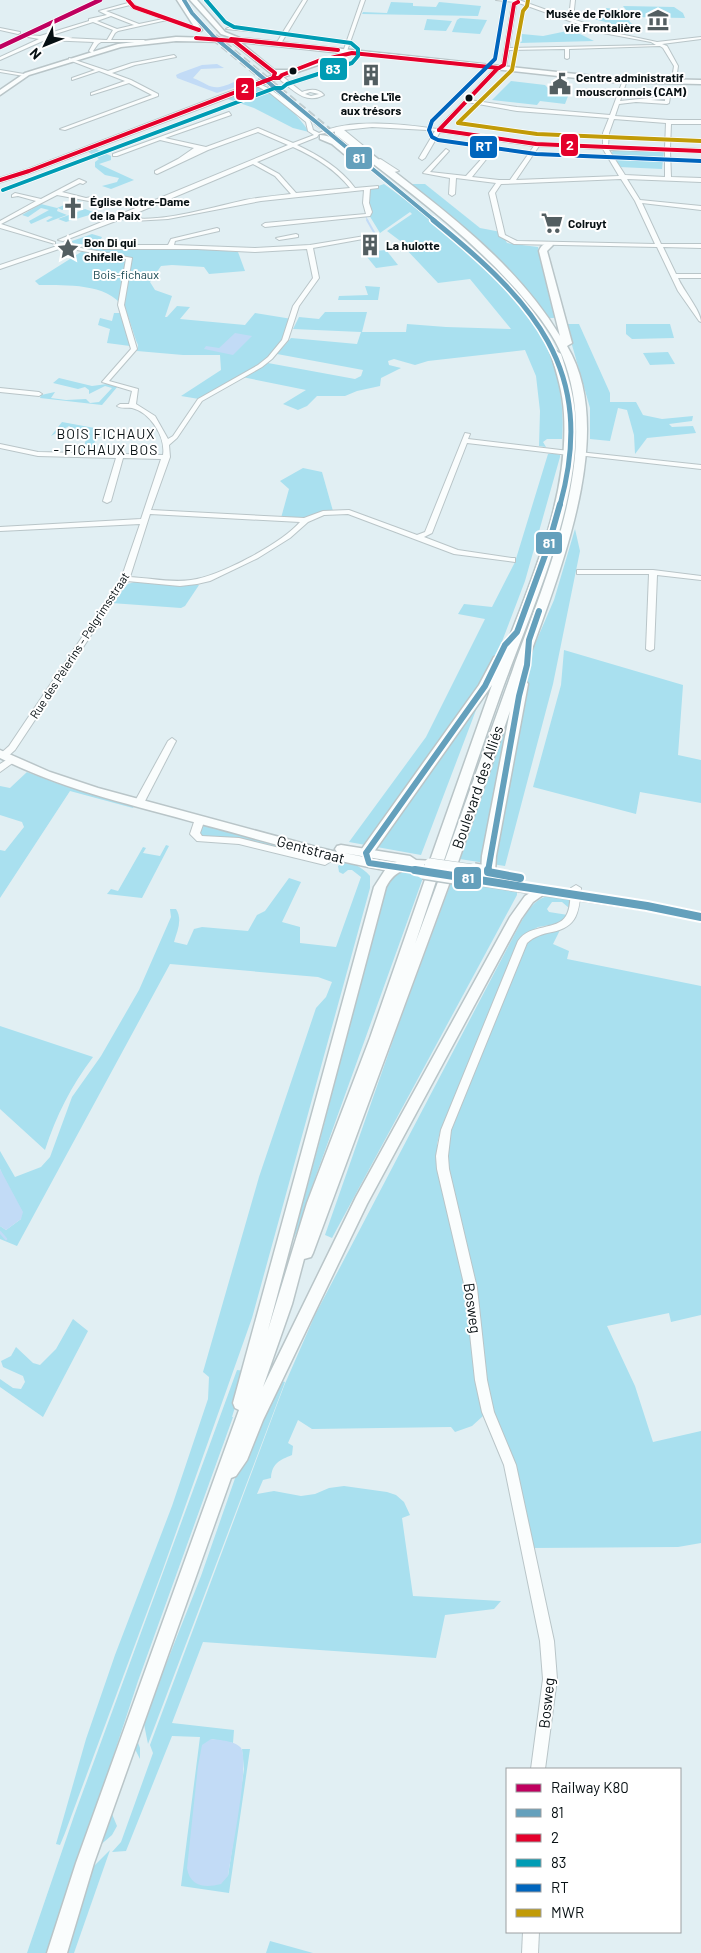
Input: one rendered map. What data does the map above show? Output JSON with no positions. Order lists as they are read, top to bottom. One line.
{"streets":{"highway":["Boulevard des Alliés"],"main road":["Gentstraat"],"street":["Rue des Pèlerins - Pelgrimsstraat","Bosweg"]},"crossings":[["Rue des Pèlerins - Pelgrimsstraat","Gentstraat"],["Gentstraat","Bosweg"]],"districts":["BOIS FICHAUX - FICHAUX BOS"],"parks":["Bois-fichaux"],"places":{"museum":["Musée de Folklore vie Frontalière"],"building":["Crèche L'île aux trésors","La hulotte"],"public building":["Centre administratif mouscronnois (CAM)"],"church":["Église Notre-Dame de la Paix"],"supermarket":["Colruyt"],"place":["Bon Di qui chifelle"]},"lines":["rail line K80","transit line 81","transit line 2","transit line 83","transit line RT","transit line MWR"],"legend":["Railway K80","81","2","83","RT","MWR"],"north":"bottom left"}
